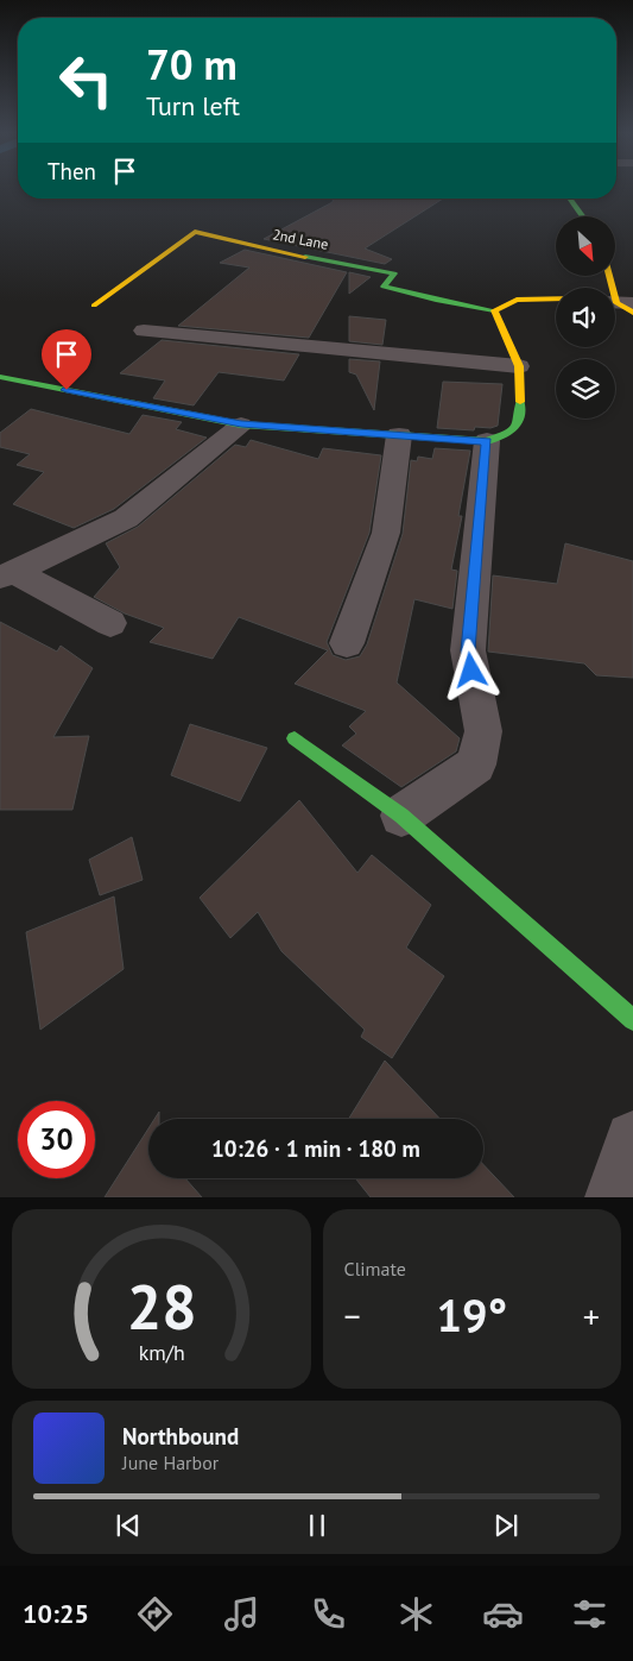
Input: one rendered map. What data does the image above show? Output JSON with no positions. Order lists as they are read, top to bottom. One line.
{"streets":{"street":["2nd Lane"]},"north":"bottom right","page":{"turn":["70 m","Turn left"],"then":"Then","limit":"30","trip":"10:26 · 1 min · 180 m","tile":"Climate","heat":["−","19°","+"],"song":["Northbound","June Harbor"],"tabs":"10:25","gauge":["28","km/h"]}}
